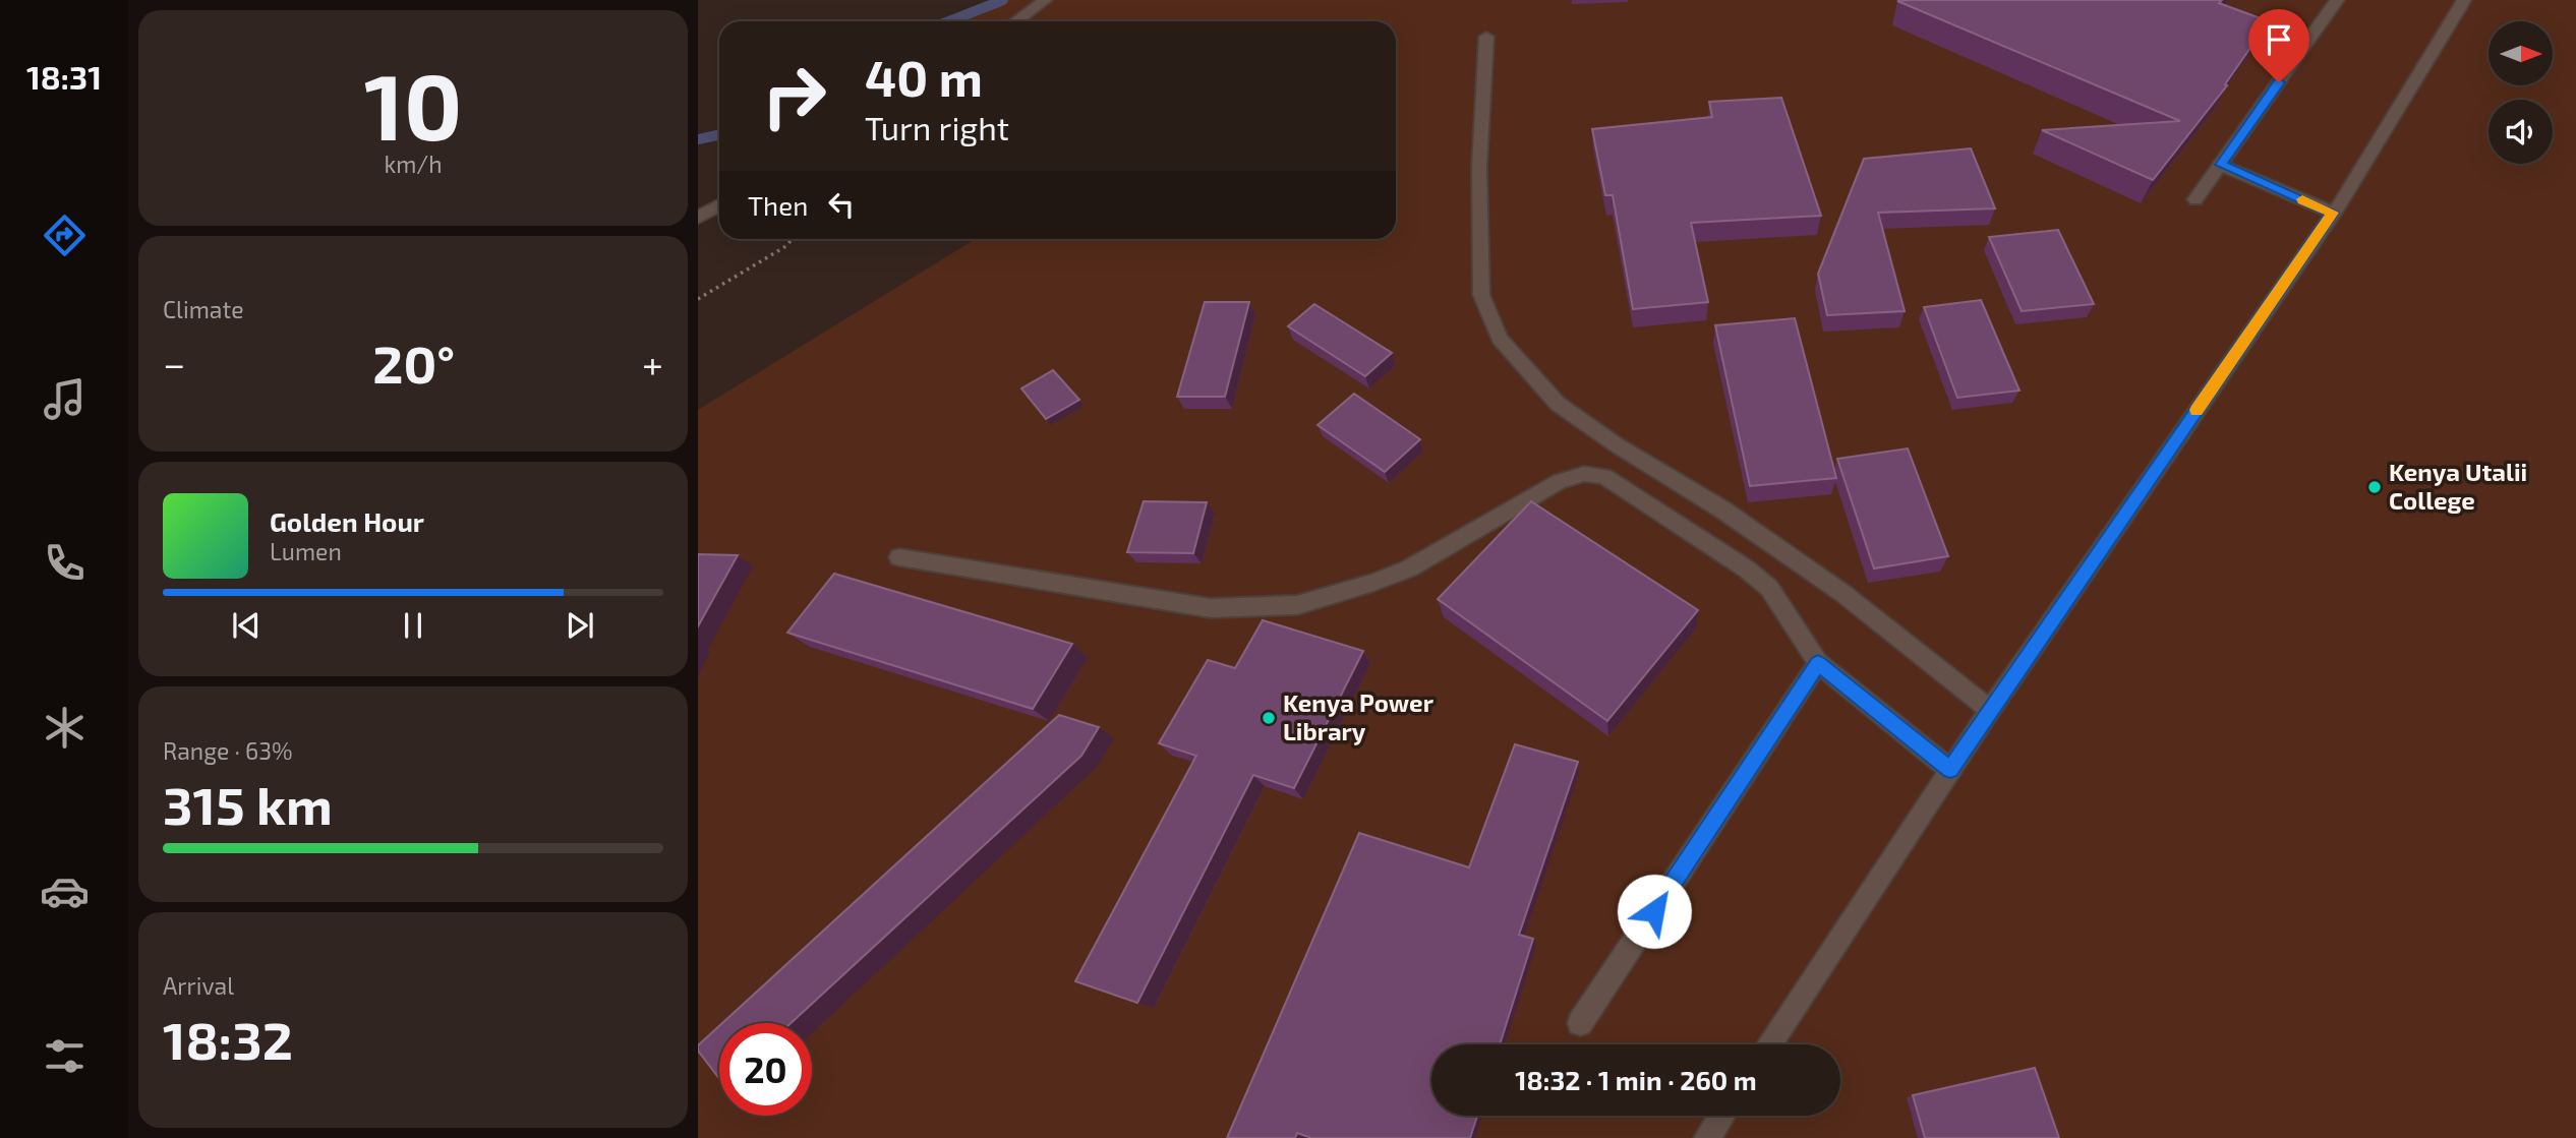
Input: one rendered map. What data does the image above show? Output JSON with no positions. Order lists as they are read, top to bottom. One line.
{"places":["Kenya Utalii College","Kenya Power Library"],"north":"right","page":{"tabs":"18:31","tile":[["10","km/h"],"Climate",["Range · 63%","315 km"],["Arrival","18:32"]],"turn":["40 m","Turn right"],"then":"Then","heat":["−","20°","+"],"song":["Golden Hour","Lumen"],"limit":"20","trip":"18:32 · 1 min · 260 m"}}
